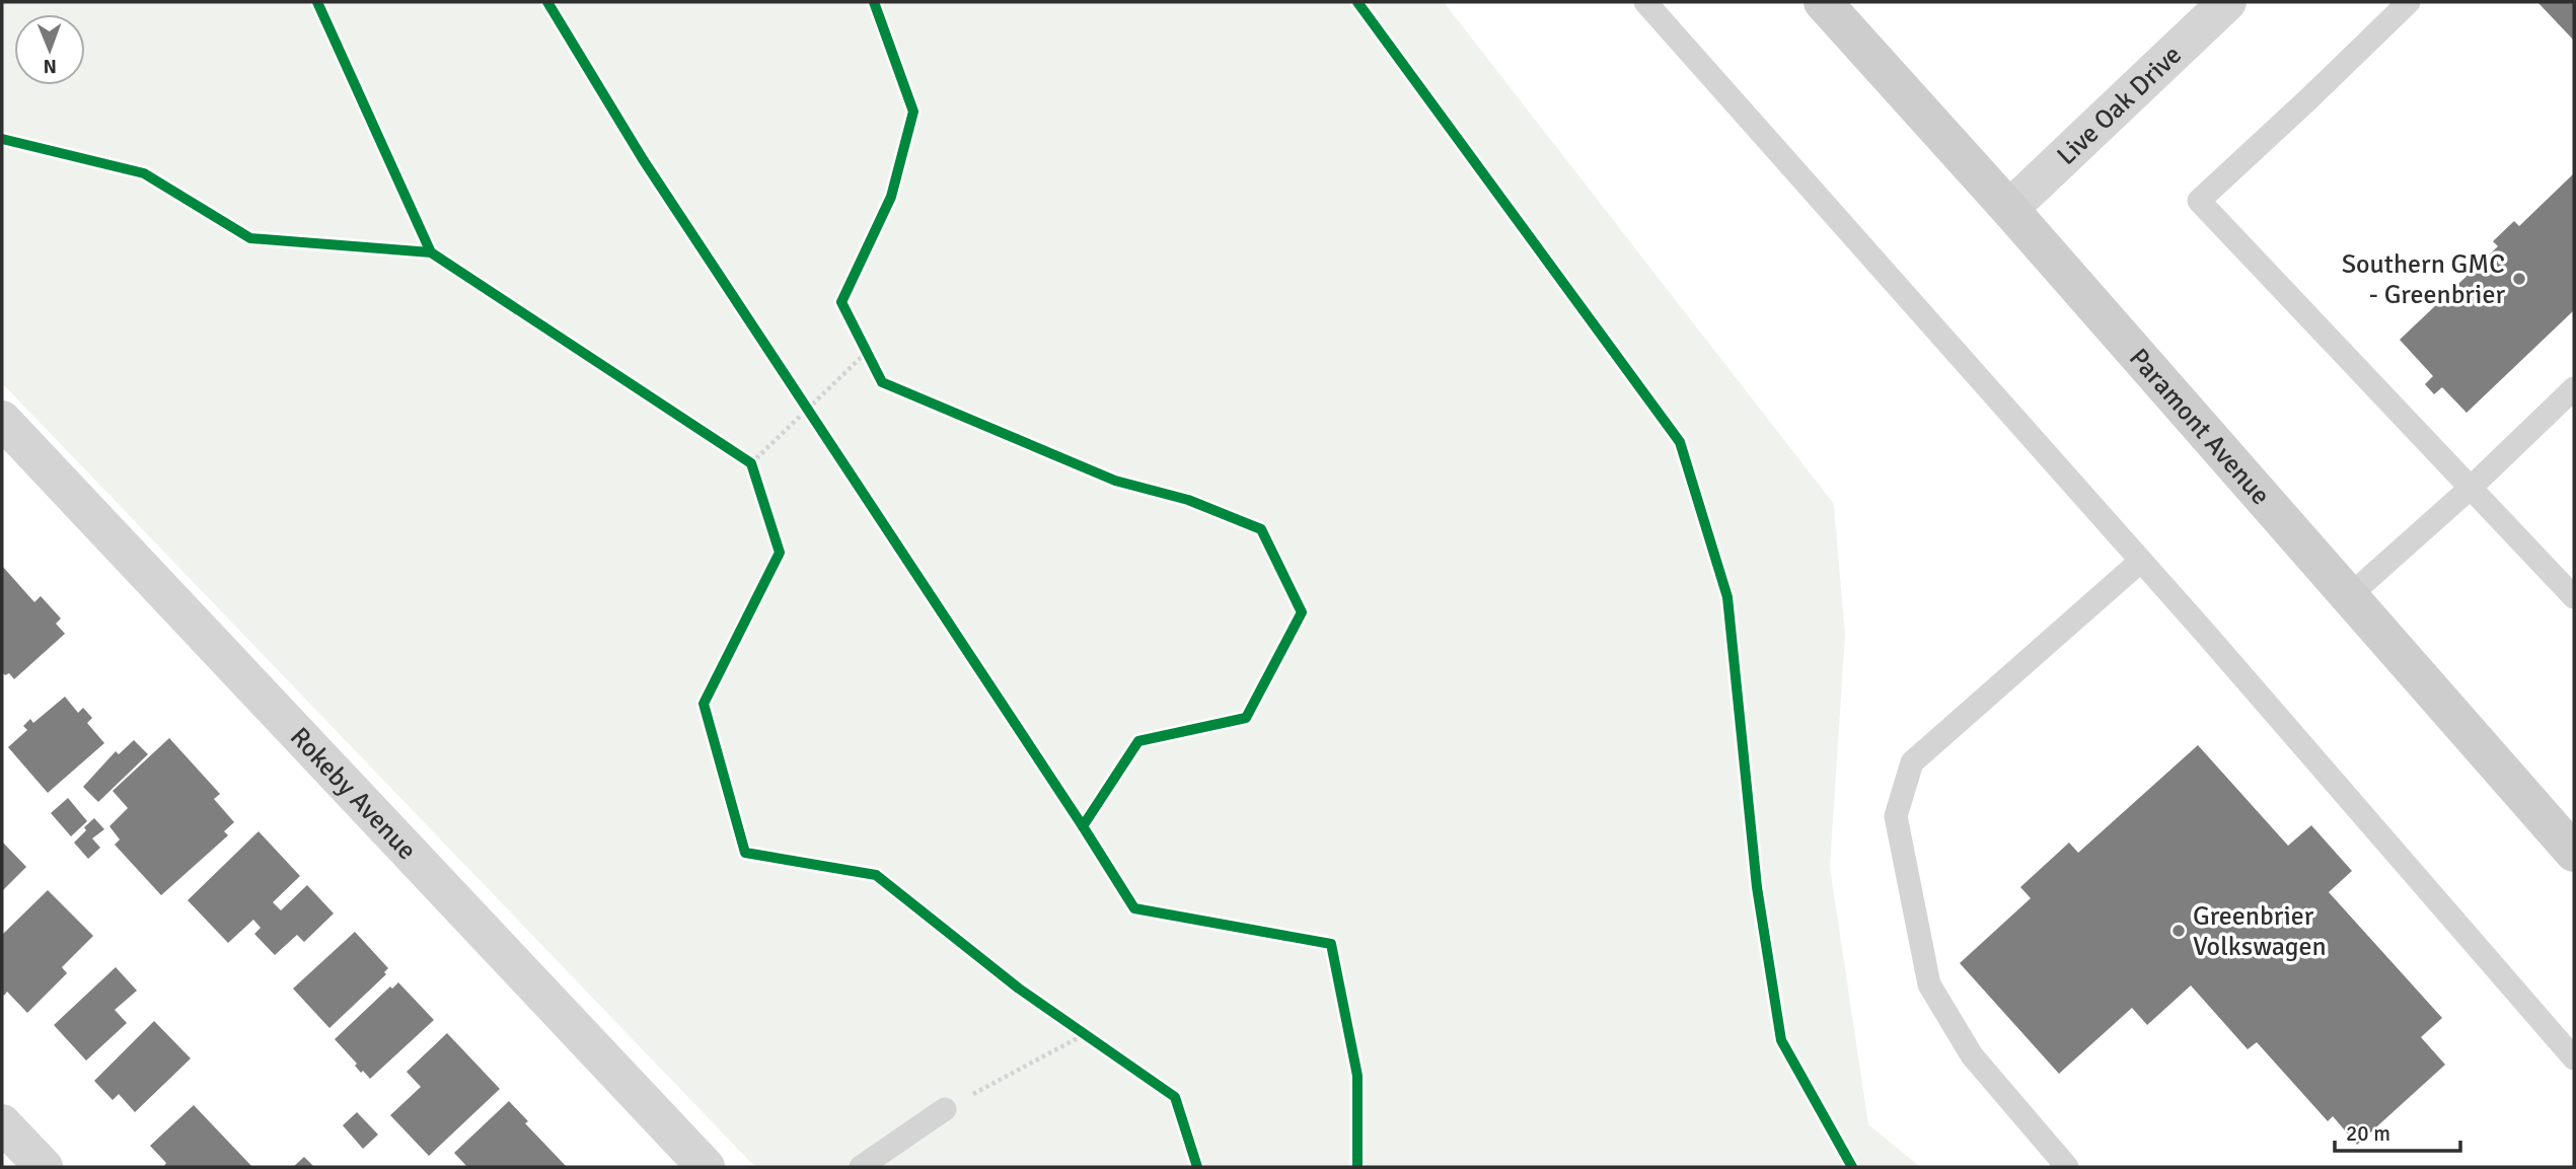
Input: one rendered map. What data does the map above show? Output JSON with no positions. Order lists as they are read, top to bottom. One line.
{"streets":{"street":["Live Oak Drive","Paramont Avenue","Rokeby Avenue"]},"crossings":[["Live Oak Drive","Paramont Avenue"]],"places":["Southern GMC - Greenbrier","Greenbrier Volkswagen"],"scale_bar":"20 m","north":"bottom"}
